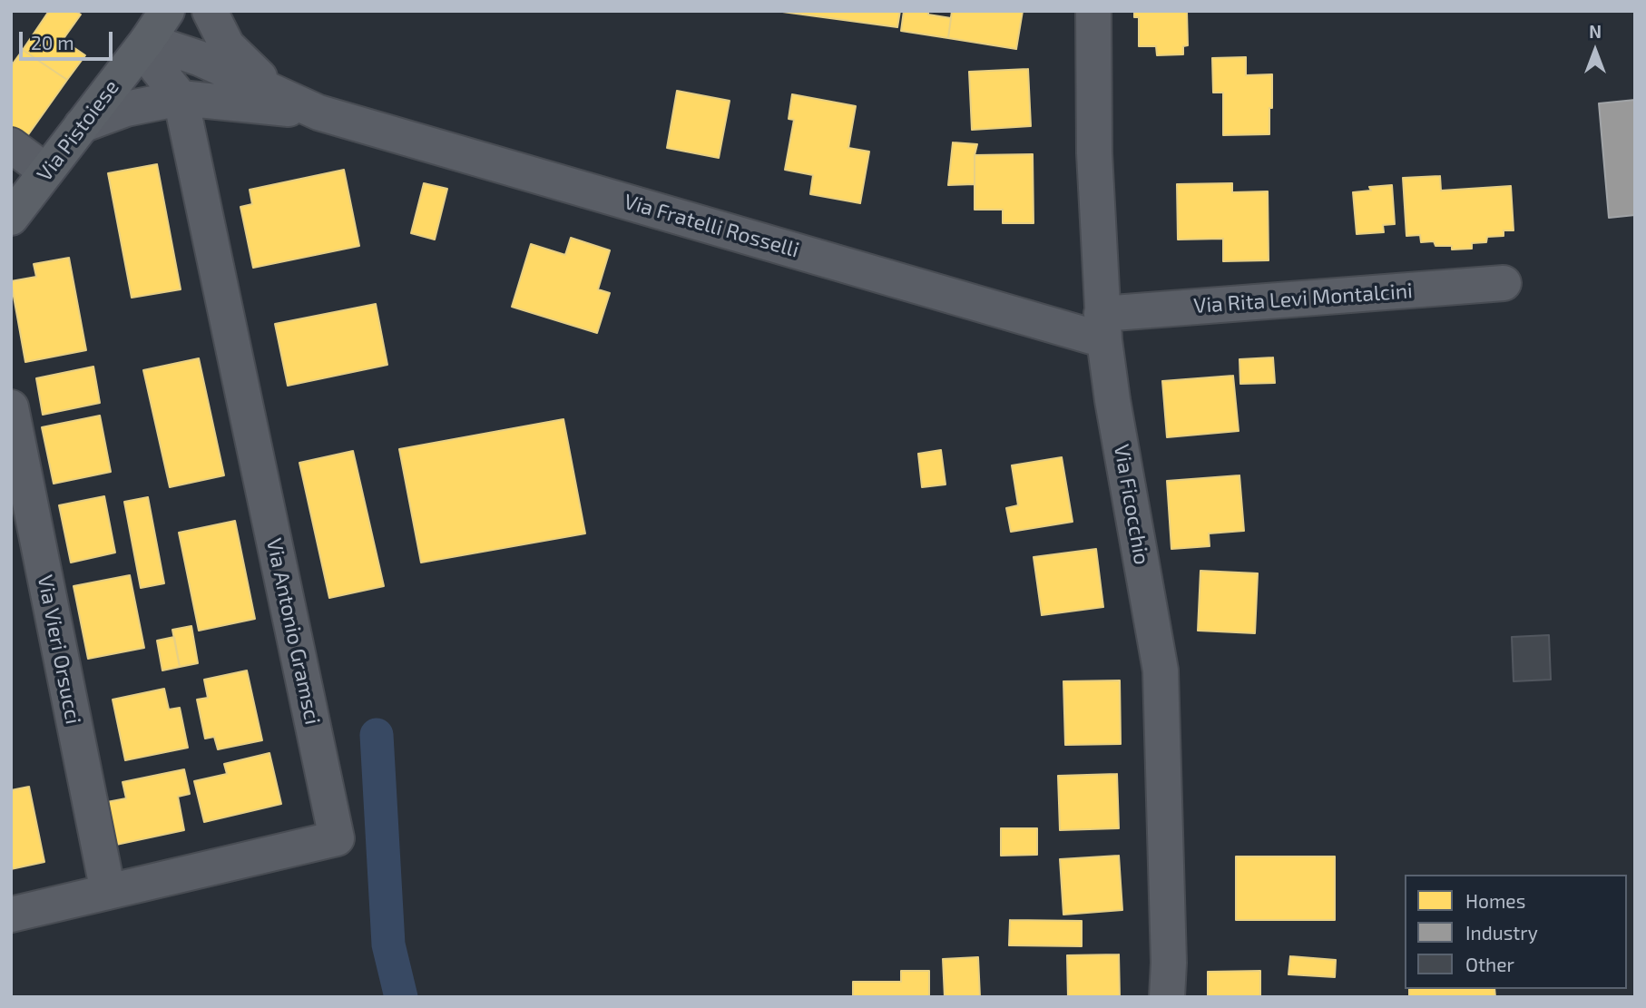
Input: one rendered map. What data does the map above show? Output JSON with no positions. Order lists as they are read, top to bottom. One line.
{"streets":{"main road":["Via Pistoiese"],"street":["Via Fratelli Rosselli","Via Rita Levi Montalcini","Via Ficocchio","Via Antonio Gramsci","Via Vieri Orsucci"]},"crossings":[["Via Pistoiese","Via Fratelli Rosselli"],["Via Fratelli Rosselli","Via Rita Levi Montalcini"],["Via Fratelli Rosselli","Via Ficocchio"],["Via Fratelli Rosselli","Via Antonio Gramsci"],["Via Rita Levi Montalcini","Via Ficocchio"],["Via Antonio Gramsci","Via Vieri Orsucci"]],"legend":["Homes","Industry","Other"],"scale_bar":"20 m","north":"top"}
